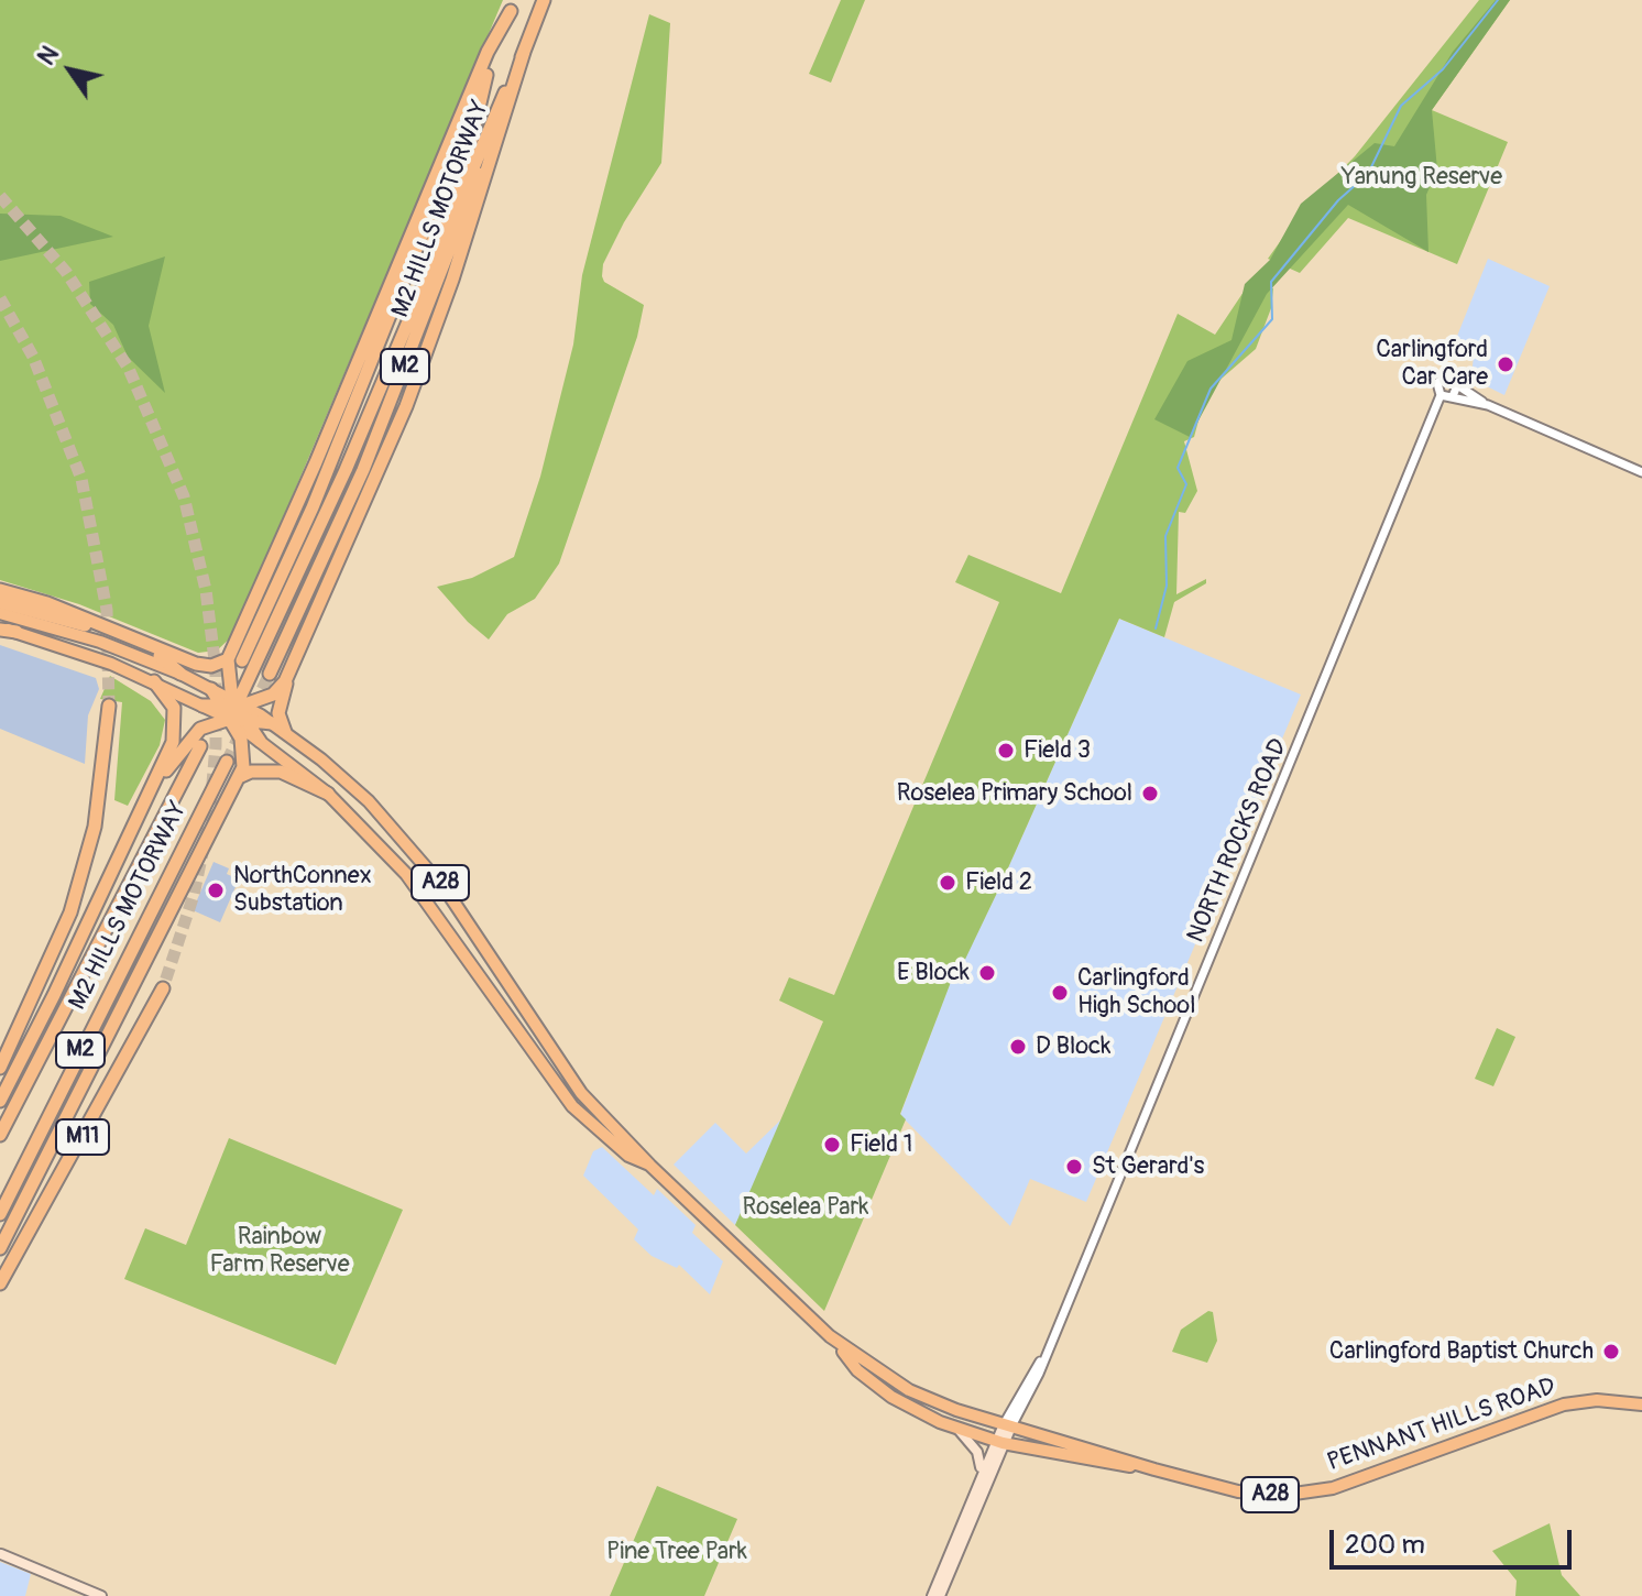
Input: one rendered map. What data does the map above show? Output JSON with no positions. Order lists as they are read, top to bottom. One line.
{"streets":{"highway":["M2 HILLS MOTORWAY","M2","A28","M11","PENNANT HILLS ROAD"],"main road":["NORTH ROCKS ROAD"]},"crossings":[["M2 HILLS MOTORWAY","M2"],["M2","PENNANT HILLS ROAD"],["NORTH ROCKS ROAD","PENNANT HILLS ROAD"]],"parks":["Yanung Reserve","Roselea Park","Rainbow Farm Reserve","Pine Tree Park"],"places":["Carlingford Car Care","Field 3","Roselea Primary School","Field 2","NorthConnex Substation","E Block","Carlingford High School","D Block","Field 1","St Gerard's","Carlingford Baptist Church"],"scale_bar":"200 m","north":"top left"}
